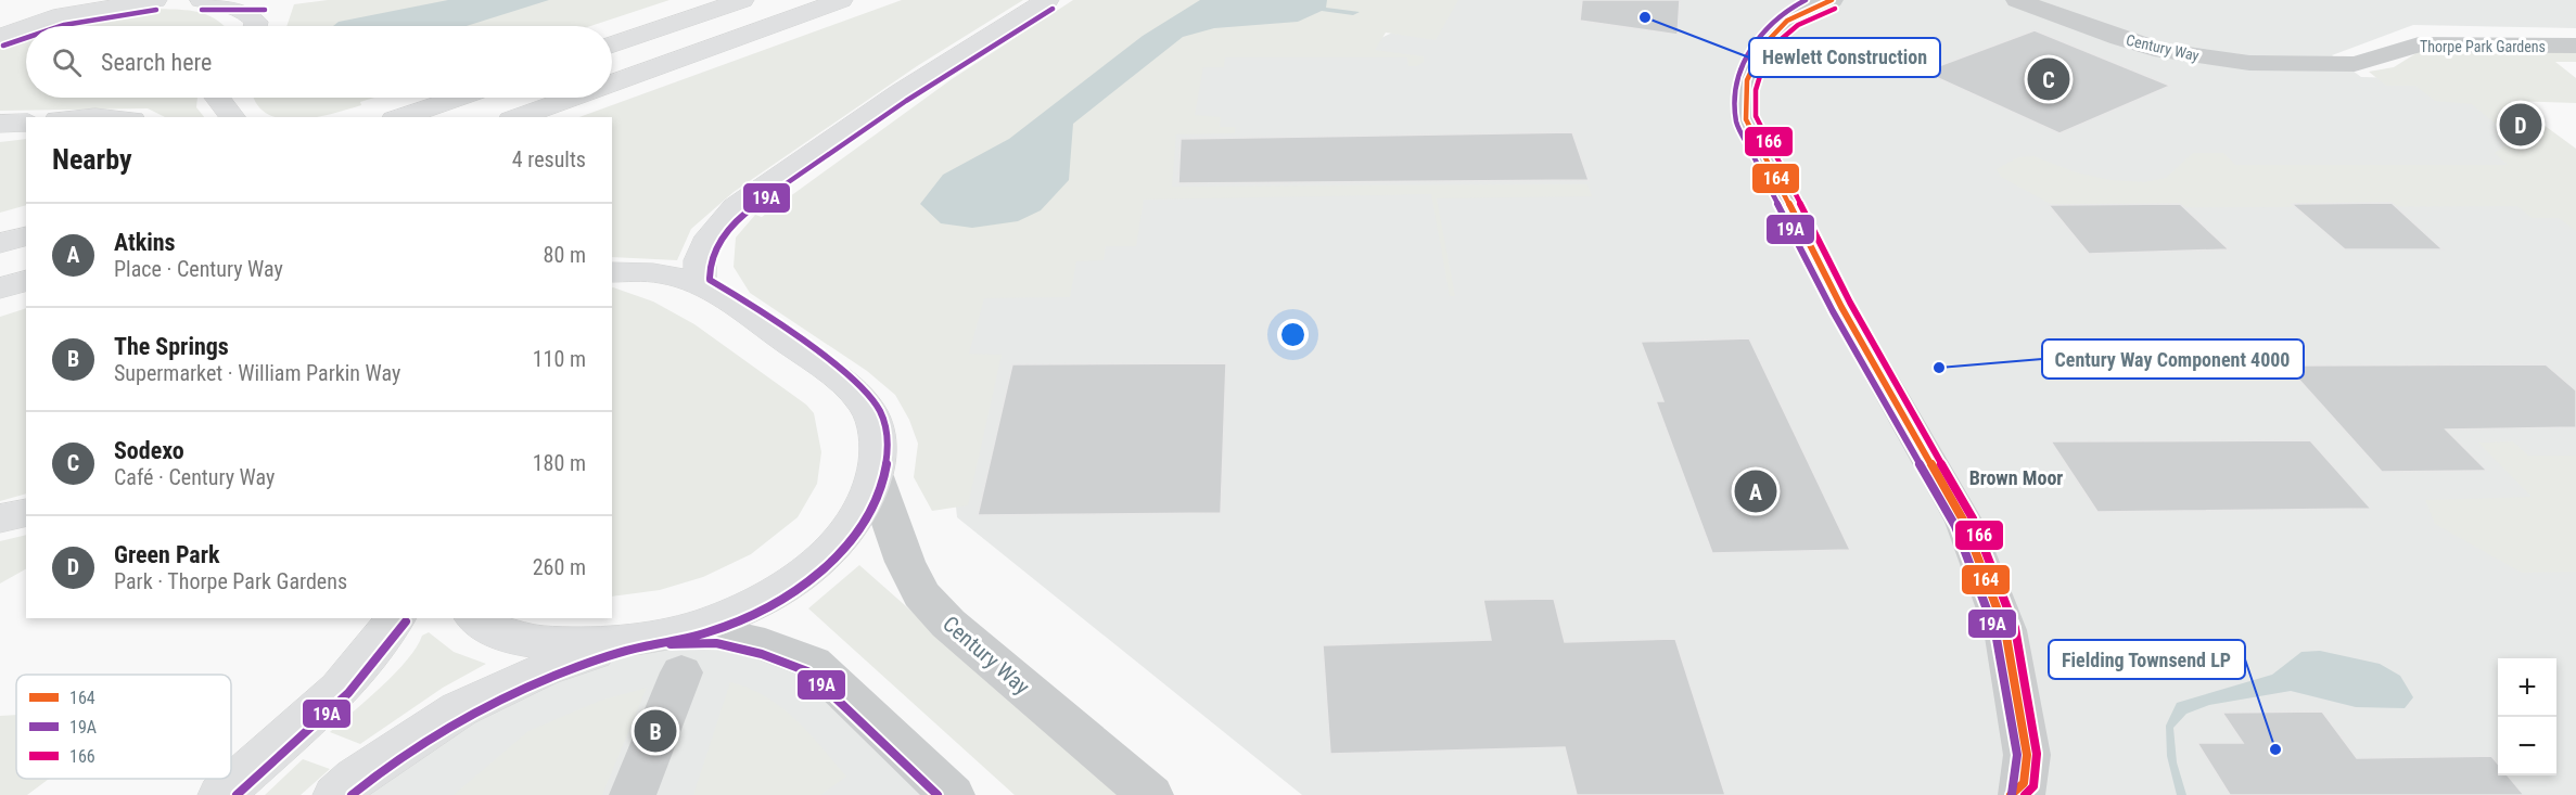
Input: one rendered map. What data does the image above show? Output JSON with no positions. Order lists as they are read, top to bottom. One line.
{"streets":{"street":["Thorpe Park Gardens","Century Way"]},"crossings":[["Thorpe Park Gardens","Century Way"]],"districts":["Brown Moor"],"places":["Hewlett Construction","Century Way Component 4000","Fielding Townsend LP"],"lines":["transit line 164","transit line 19A","transit line 166"],"legend":["164","19A","166"],"page":{"search":"Search here","pins":["C","D","A","B"],"heading":["Nearby","4 results"],"list":[{"mark":"A","name":"Atkins","note":"Place · Century Way","value":"80 m"},{"mark":"B","name":"The Springs","note":"Supermarket · William Parkin Way","value":"110 m"},{"mark":"C","name":"Sodexo","note":"Café · Century Way","value":"180 m"},{"mark":"D","name":"Green Park","note":"Park · Thorpe Park Gardens","value":"260 m"}],"map_buttons":["+","−"]}}
